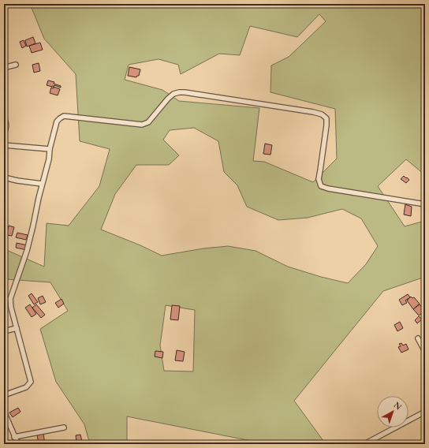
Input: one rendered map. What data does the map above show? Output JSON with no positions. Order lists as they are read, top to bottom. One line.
{"north":"top right"}
